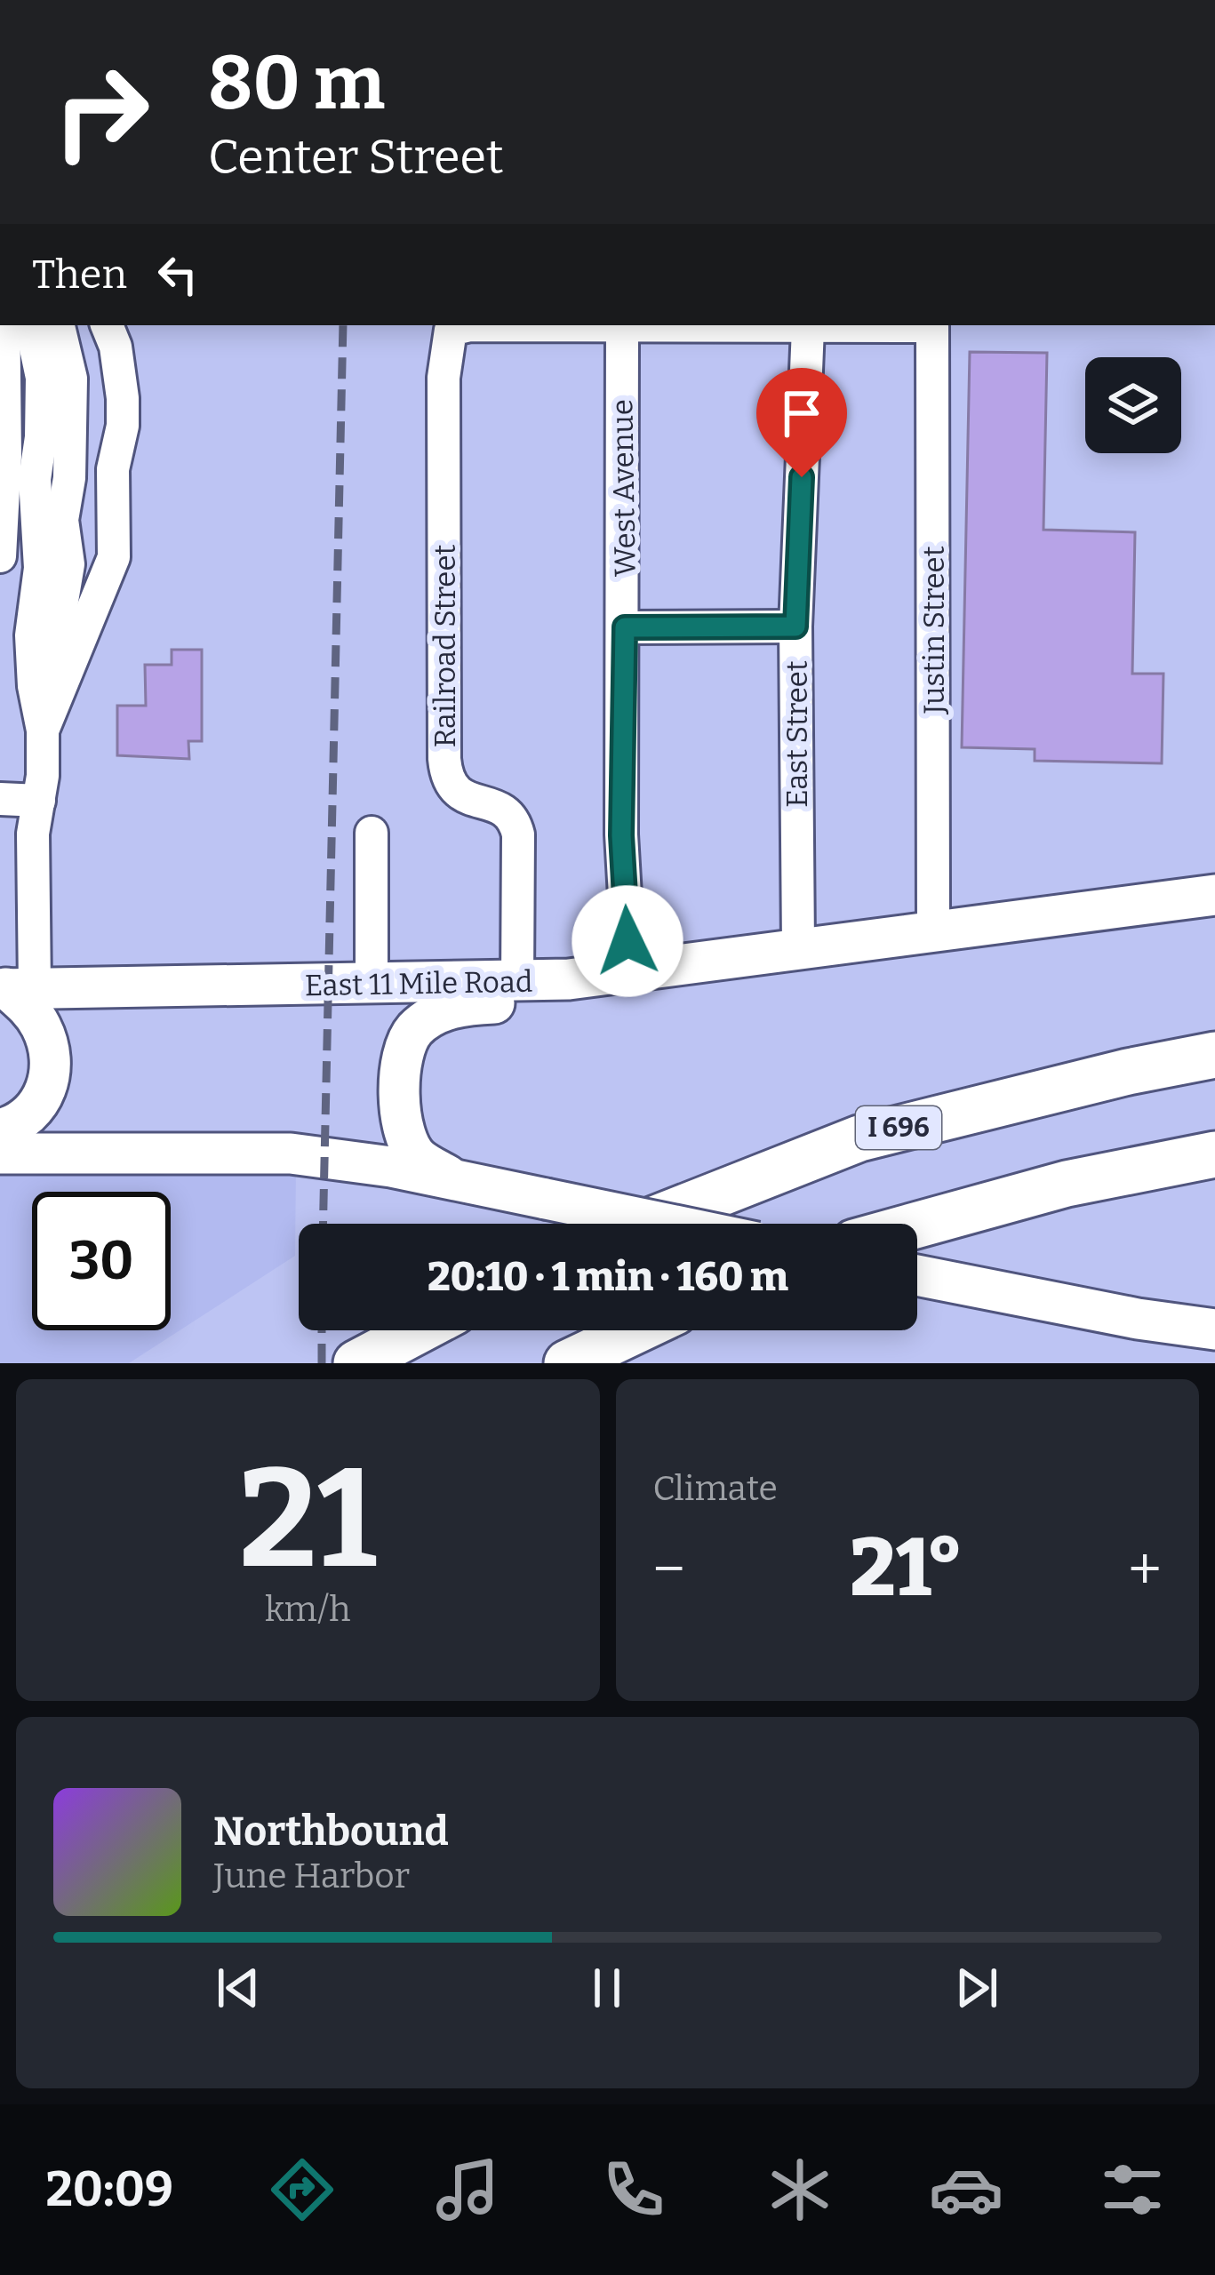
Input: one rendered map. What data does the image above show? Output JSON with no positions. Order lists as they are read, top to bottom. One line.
{"streets":{"highway":["I 696"],"main road":["East 11 Mile Road"],"street":["West Avenue","Justin Street","Railroad Street","East Street"]},"crossings":[["West Avenue","East 11 Mile Road"],["Justin Street","East Street"],["Justin Street","East 11 Mile Road"],["Railroad Street","East 11 Mile Road"],["East Street","East 11 Mile Road"]],"page":{"turn":["80 m","Center Street"],"then":"Then","limit":"30","trip":"20:10 · 1 min · 160 m","tile":[["21","km/h"],"Climate"],"heat":["−","21°","+"],"song":["Northbound","June Harbor"],"tabs":"20:09"}}
